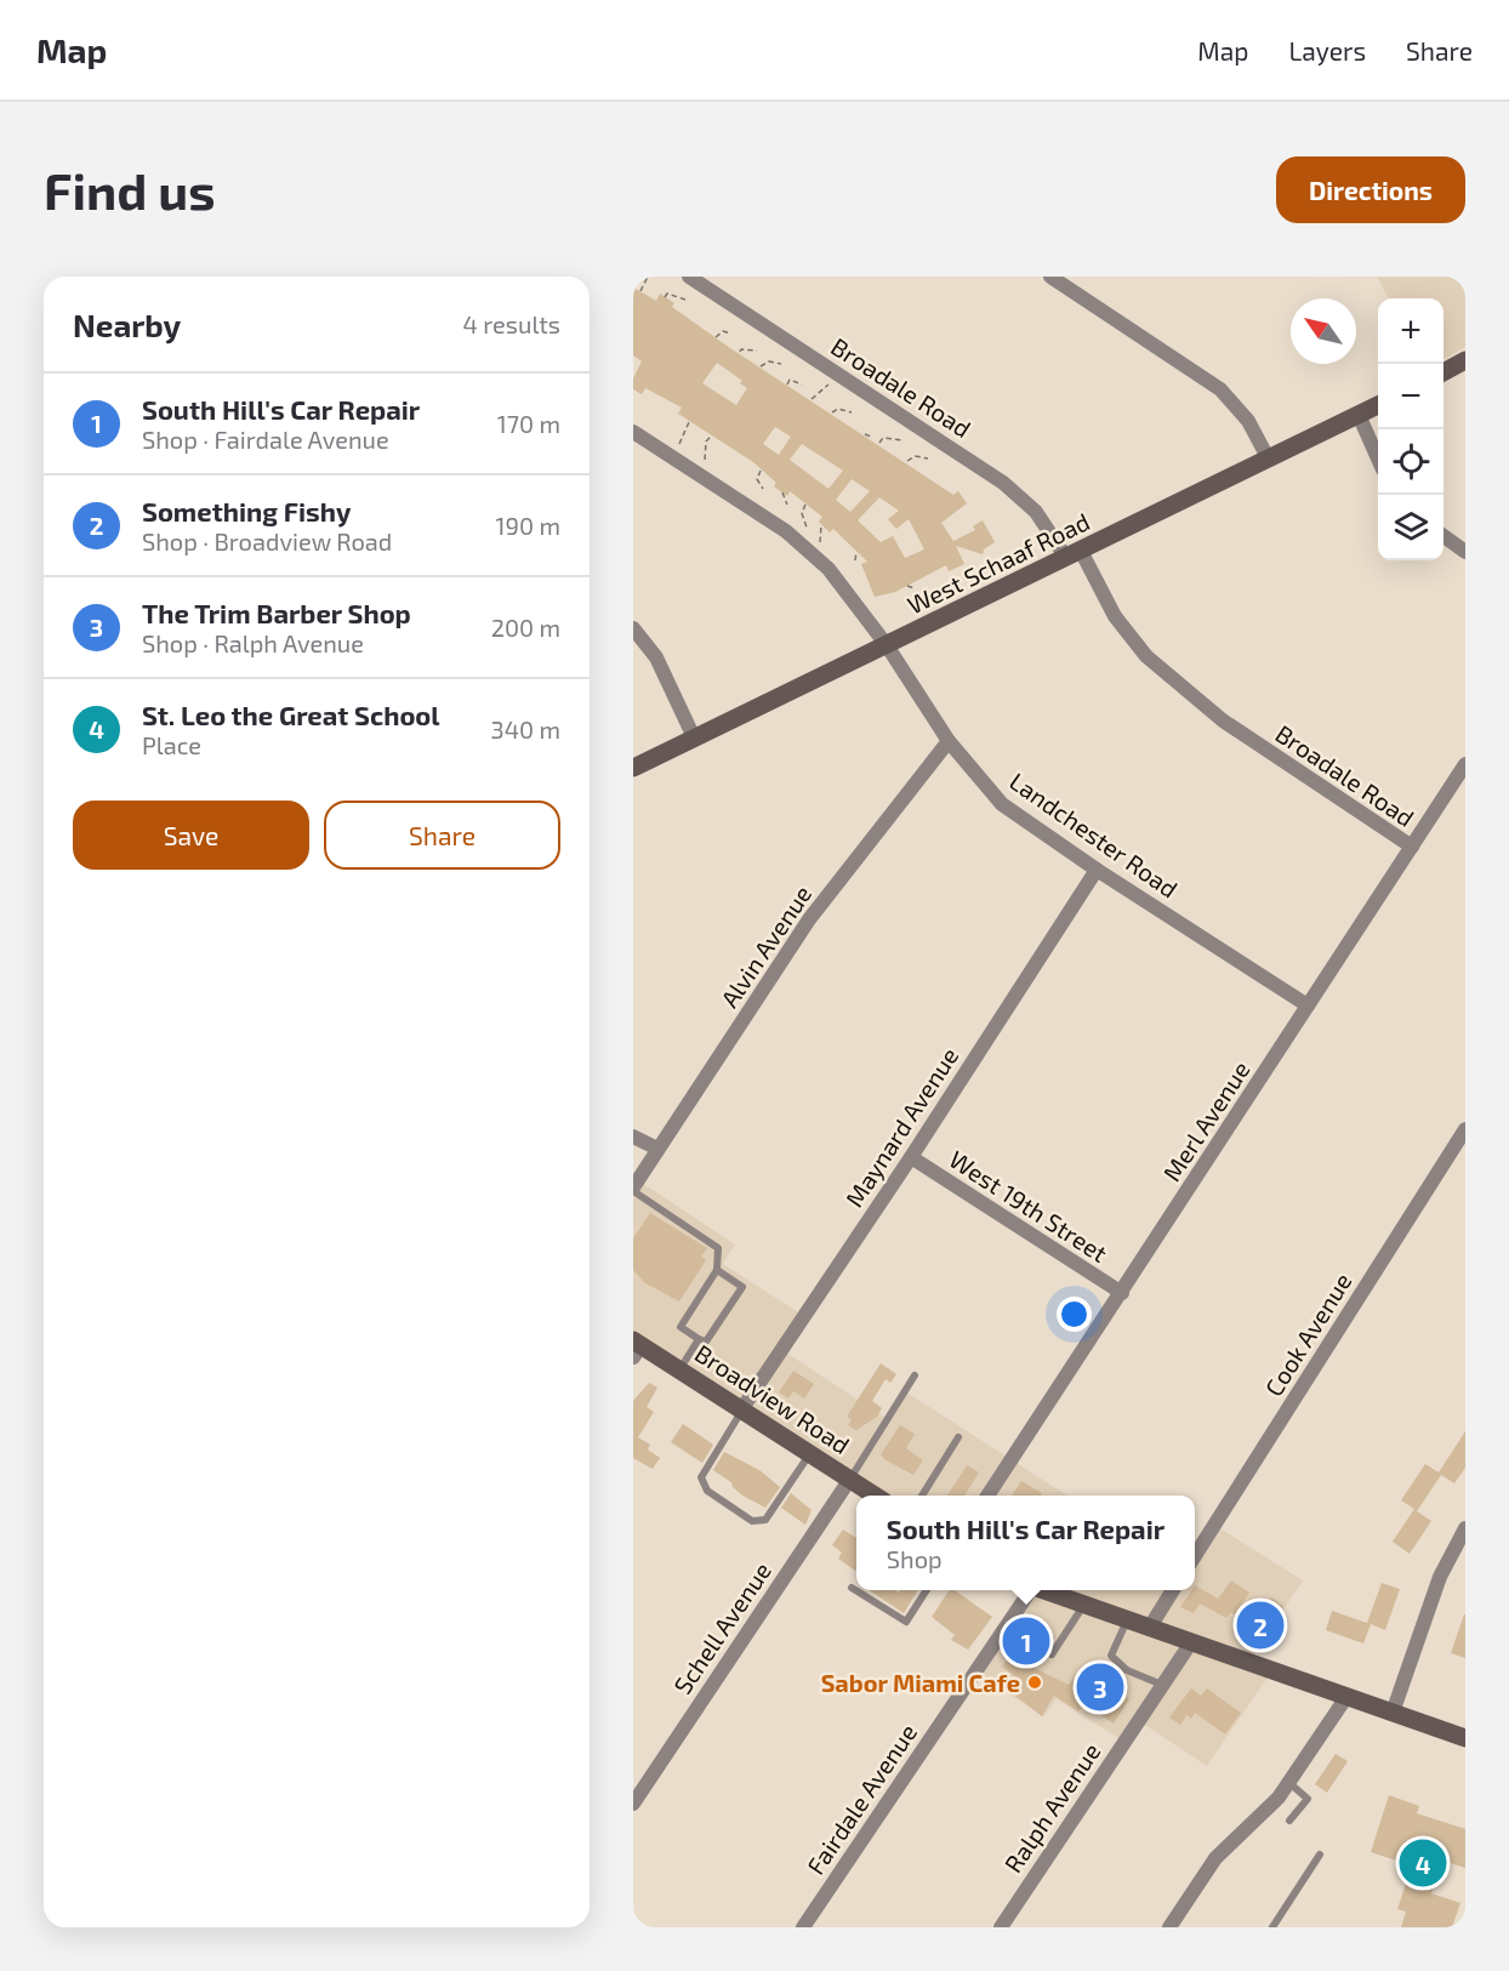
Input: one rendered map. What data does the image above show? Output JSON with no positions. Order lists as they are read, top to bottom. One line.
{"streets":{"street":["Broadale Road","West Schaaf Road","Landchester Road","Alvin Avenue","Merl Avenue","Maynard Avenue","West 19th Street","Cook Avenue","Broadview Road","Schell Avenue","Fairdale Avenue","Ralph Avenue"]},"crossings":[["Broadale Road","West Schaaf Road"],["Broadale Road","Merl Avenue"],["West Schaaf Road","Landchester Road"],["Landchester Road","Alvin Avenue"],["Landchester Road","Merl Avenue"],["Landchester Road","Maynard Avenue"],["Merl Avenue","West 19th Street"],["Maynard Avenue","West 19th Street"],["Maynard Avenue","Broadview Road"],["Broadview Road","Schell Avenue"]],"places":["Sabor Miami Cafe"],"north":"top left","page":{"header":"Map","nav":["Map","Layers","Share"],"buttons":["Directions",["Save","Share"]],"title":"Find us","heading":["Nearby","4 results"],"map_buttons":["+","−"],"list":[{"mark":"1","name":"South Hill's Car Repair","note":"Shop · Fairdale Avenue","value":"170 m"},{"mark":"2","name":"Something Fishy","note":"Shop · Broadview Road","value":"190 m"},{"mark":"3","name":"The Trim Barber Shop","note":"Shop · Ralph Avenue","value":"200 m"},{"mark":"4","name":"St. Leo the Great School","note":"Place","value":"340 m"}],"popup":["South Hill's Car Repair","Shop"],"pins":["2","1","3","4"]}}
